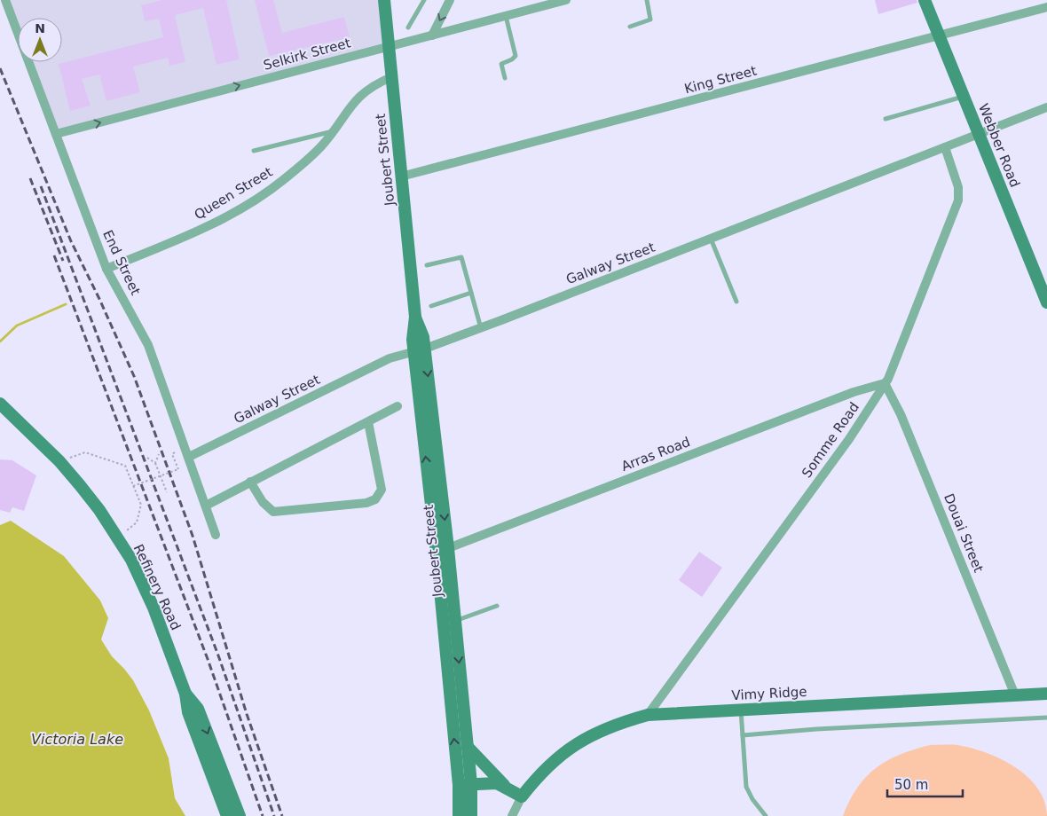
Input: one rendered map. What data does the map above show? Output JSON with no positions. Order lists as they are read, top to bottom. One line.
{"streets":{"main road":["Webber Road","Joubert Street","Refinery Road","Vimy Ridge"],"street":["Selkirk Street","King Street","Queen Street","End Street","Galway Street","Somme Road","Arras Road","Douai Street"]},"crossings":[["Selkirk Street","Joubert Street"],["Selkirk Street","End Street"],["King Street","Webber Road"],["King Street","Joubert Street"],["Webber Road","Galway Street"],["Joubert Street","Queen Street"],["Joubert Street","Galway Street"],["Joubert Street","Arras Road"],["Queen Street","End Street"],["End Street","Galway Street"],["Galway Street","Somme Road"],["Somme Road","Arras Road"],["Somme Road","Douai Street"],["Somme Road","Vimy Ridge"],["Arras Road","Douai Street"],["Douai Street","Vimy Ridge"]],"one_way":["Selkirk Street"],"water":["Victoria Lake"],"scale_bar":"50 m","north":"top"}
